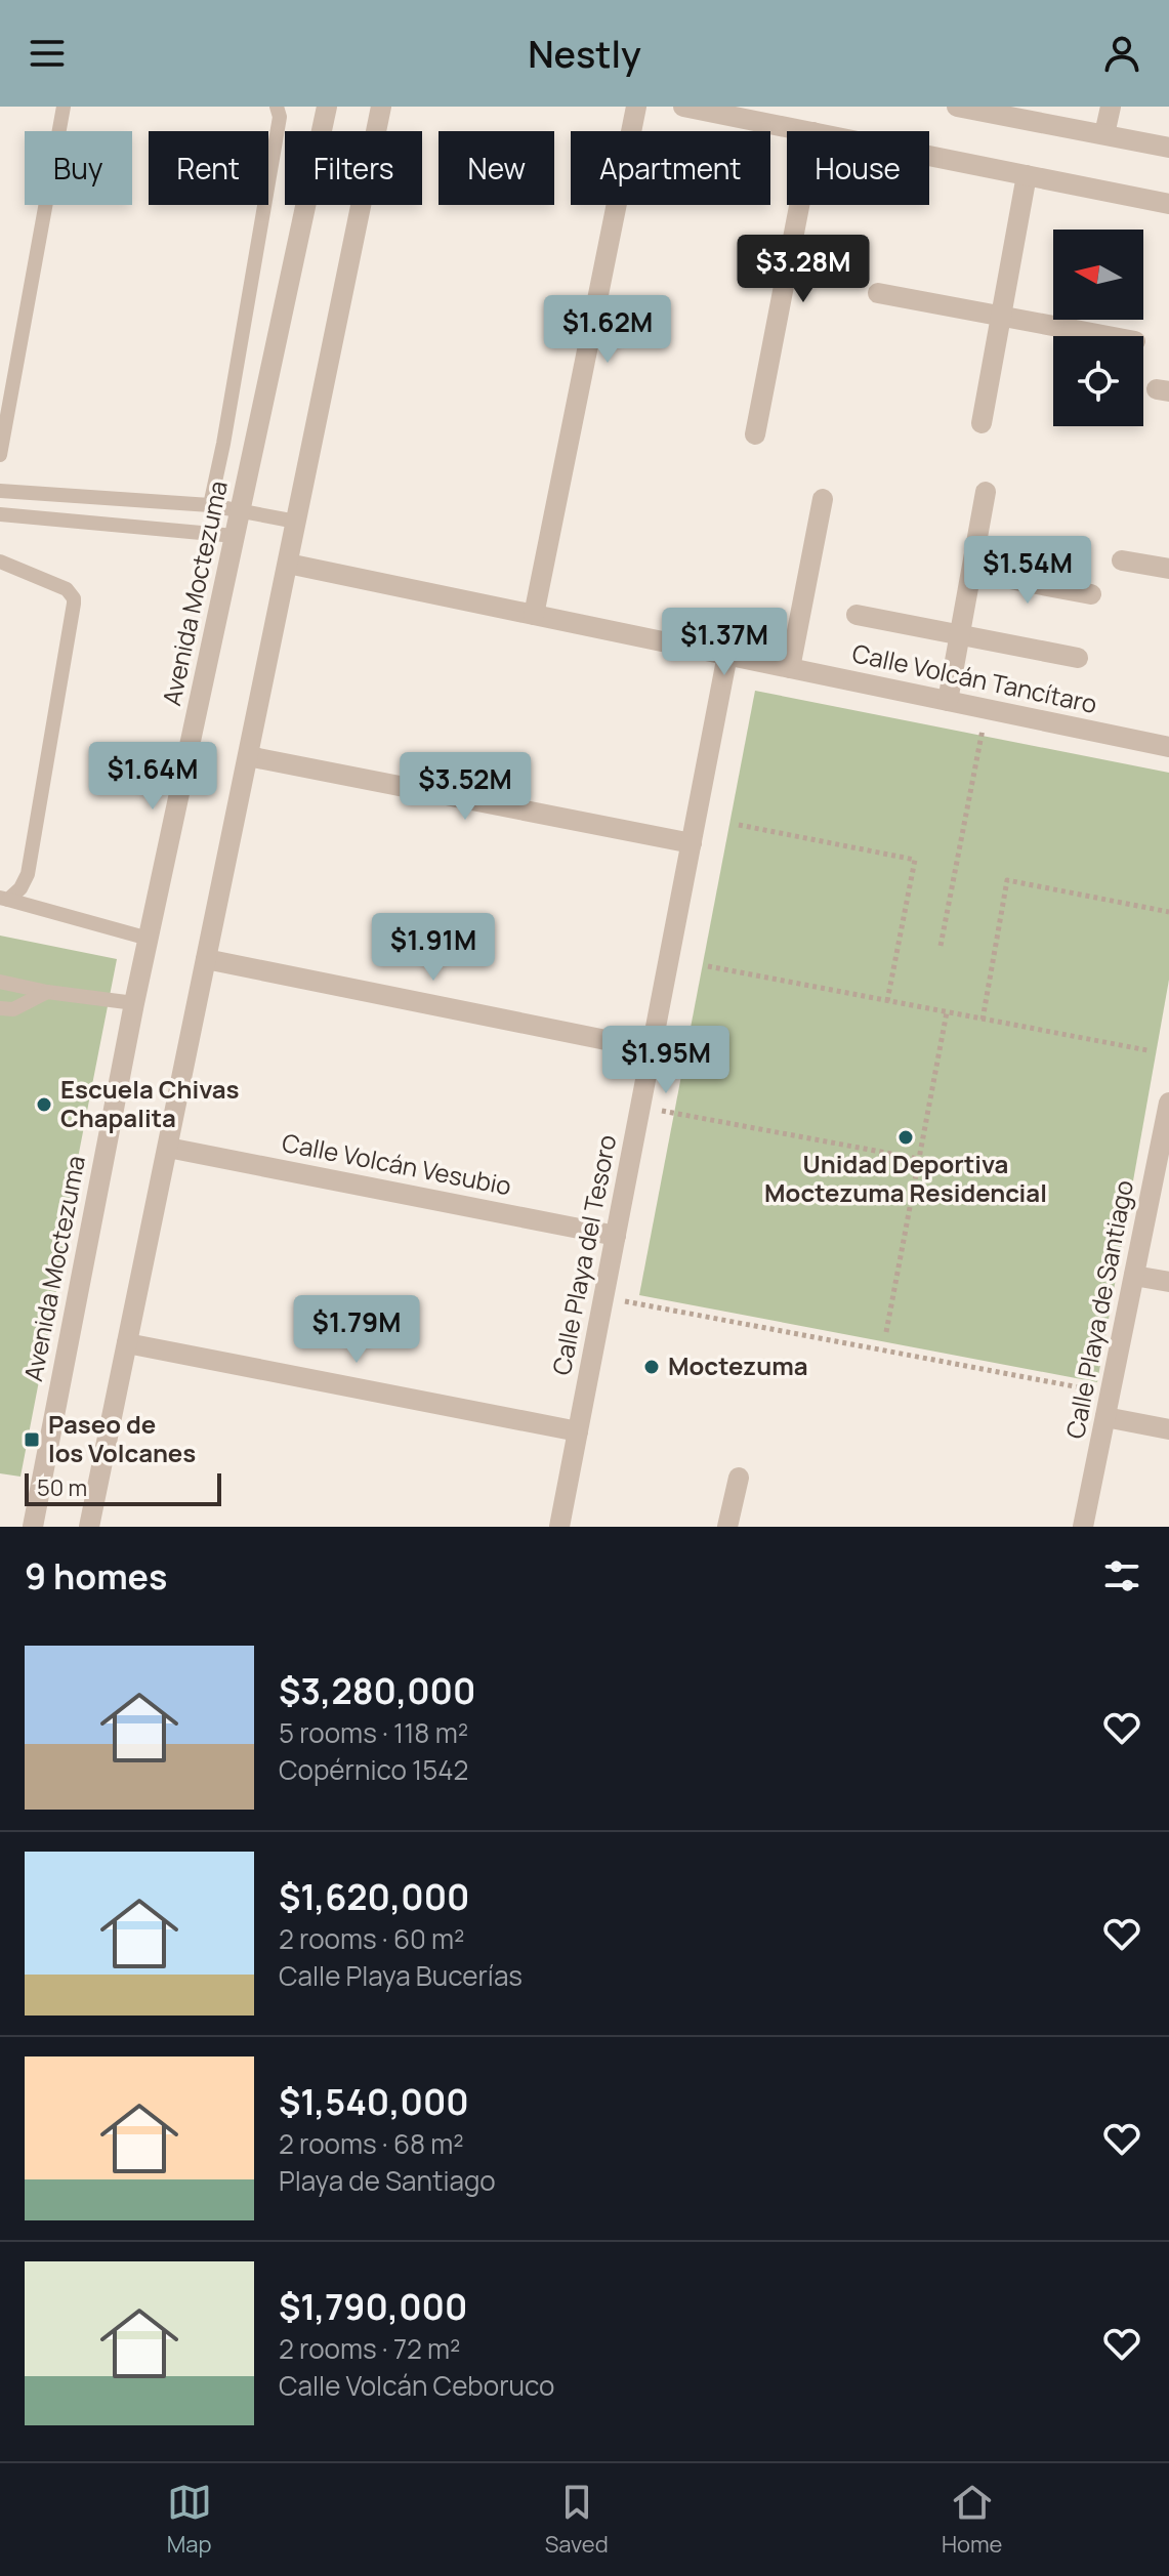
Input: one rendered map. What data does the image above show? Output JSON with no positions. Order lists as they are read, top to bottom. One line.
{"streets":{"street":["Avenida Moctezuma","Calle Volcán Tancítaro","Calle Volcán Vesubio","Calle Playa del Tesoro","Calle Playa de Santiago"]},"crossings":[["Calle Volcán Tancítaro","Calle Playa del Tesoro"],["Calle Volcán Vesubio","Calle Playa del Tesoro"]],"places":{"other":["Escuela Chivas Chapalita","Unidad Deportiva Moctezuma Residencial","Moctezuma"],"transit":["Paseo de los Volcanes"]},"scale_bar":"50 m","north":"left","page":{"header":"Nestly","chip":["Buy","Rent","Filters","New","Apartment","House"],"price":["$3.28M","$1.62M","$1.54M","$1.37M","$1.64M","$3.52M","$1.91M","$1.95M","$1.79M"],"scale":"50 m","heading":"9 homes","list":[{"name":"$3,280,000","note":"5 rooms · 118 m² · Copérnico 1542"},{"name":"$1,620,000","note":"2 rooms · 60 m² · Calle Playa Bucerías"},{"name":"$1,540,000","note":"2 rooms · 68 m² · Playa de Santiago"},{"name":"$1,790,000","note":"2 rooms · 72 m² · Calle Volcán Ceboruco"}],"tabs":["Map","Saved","Home"]}}
